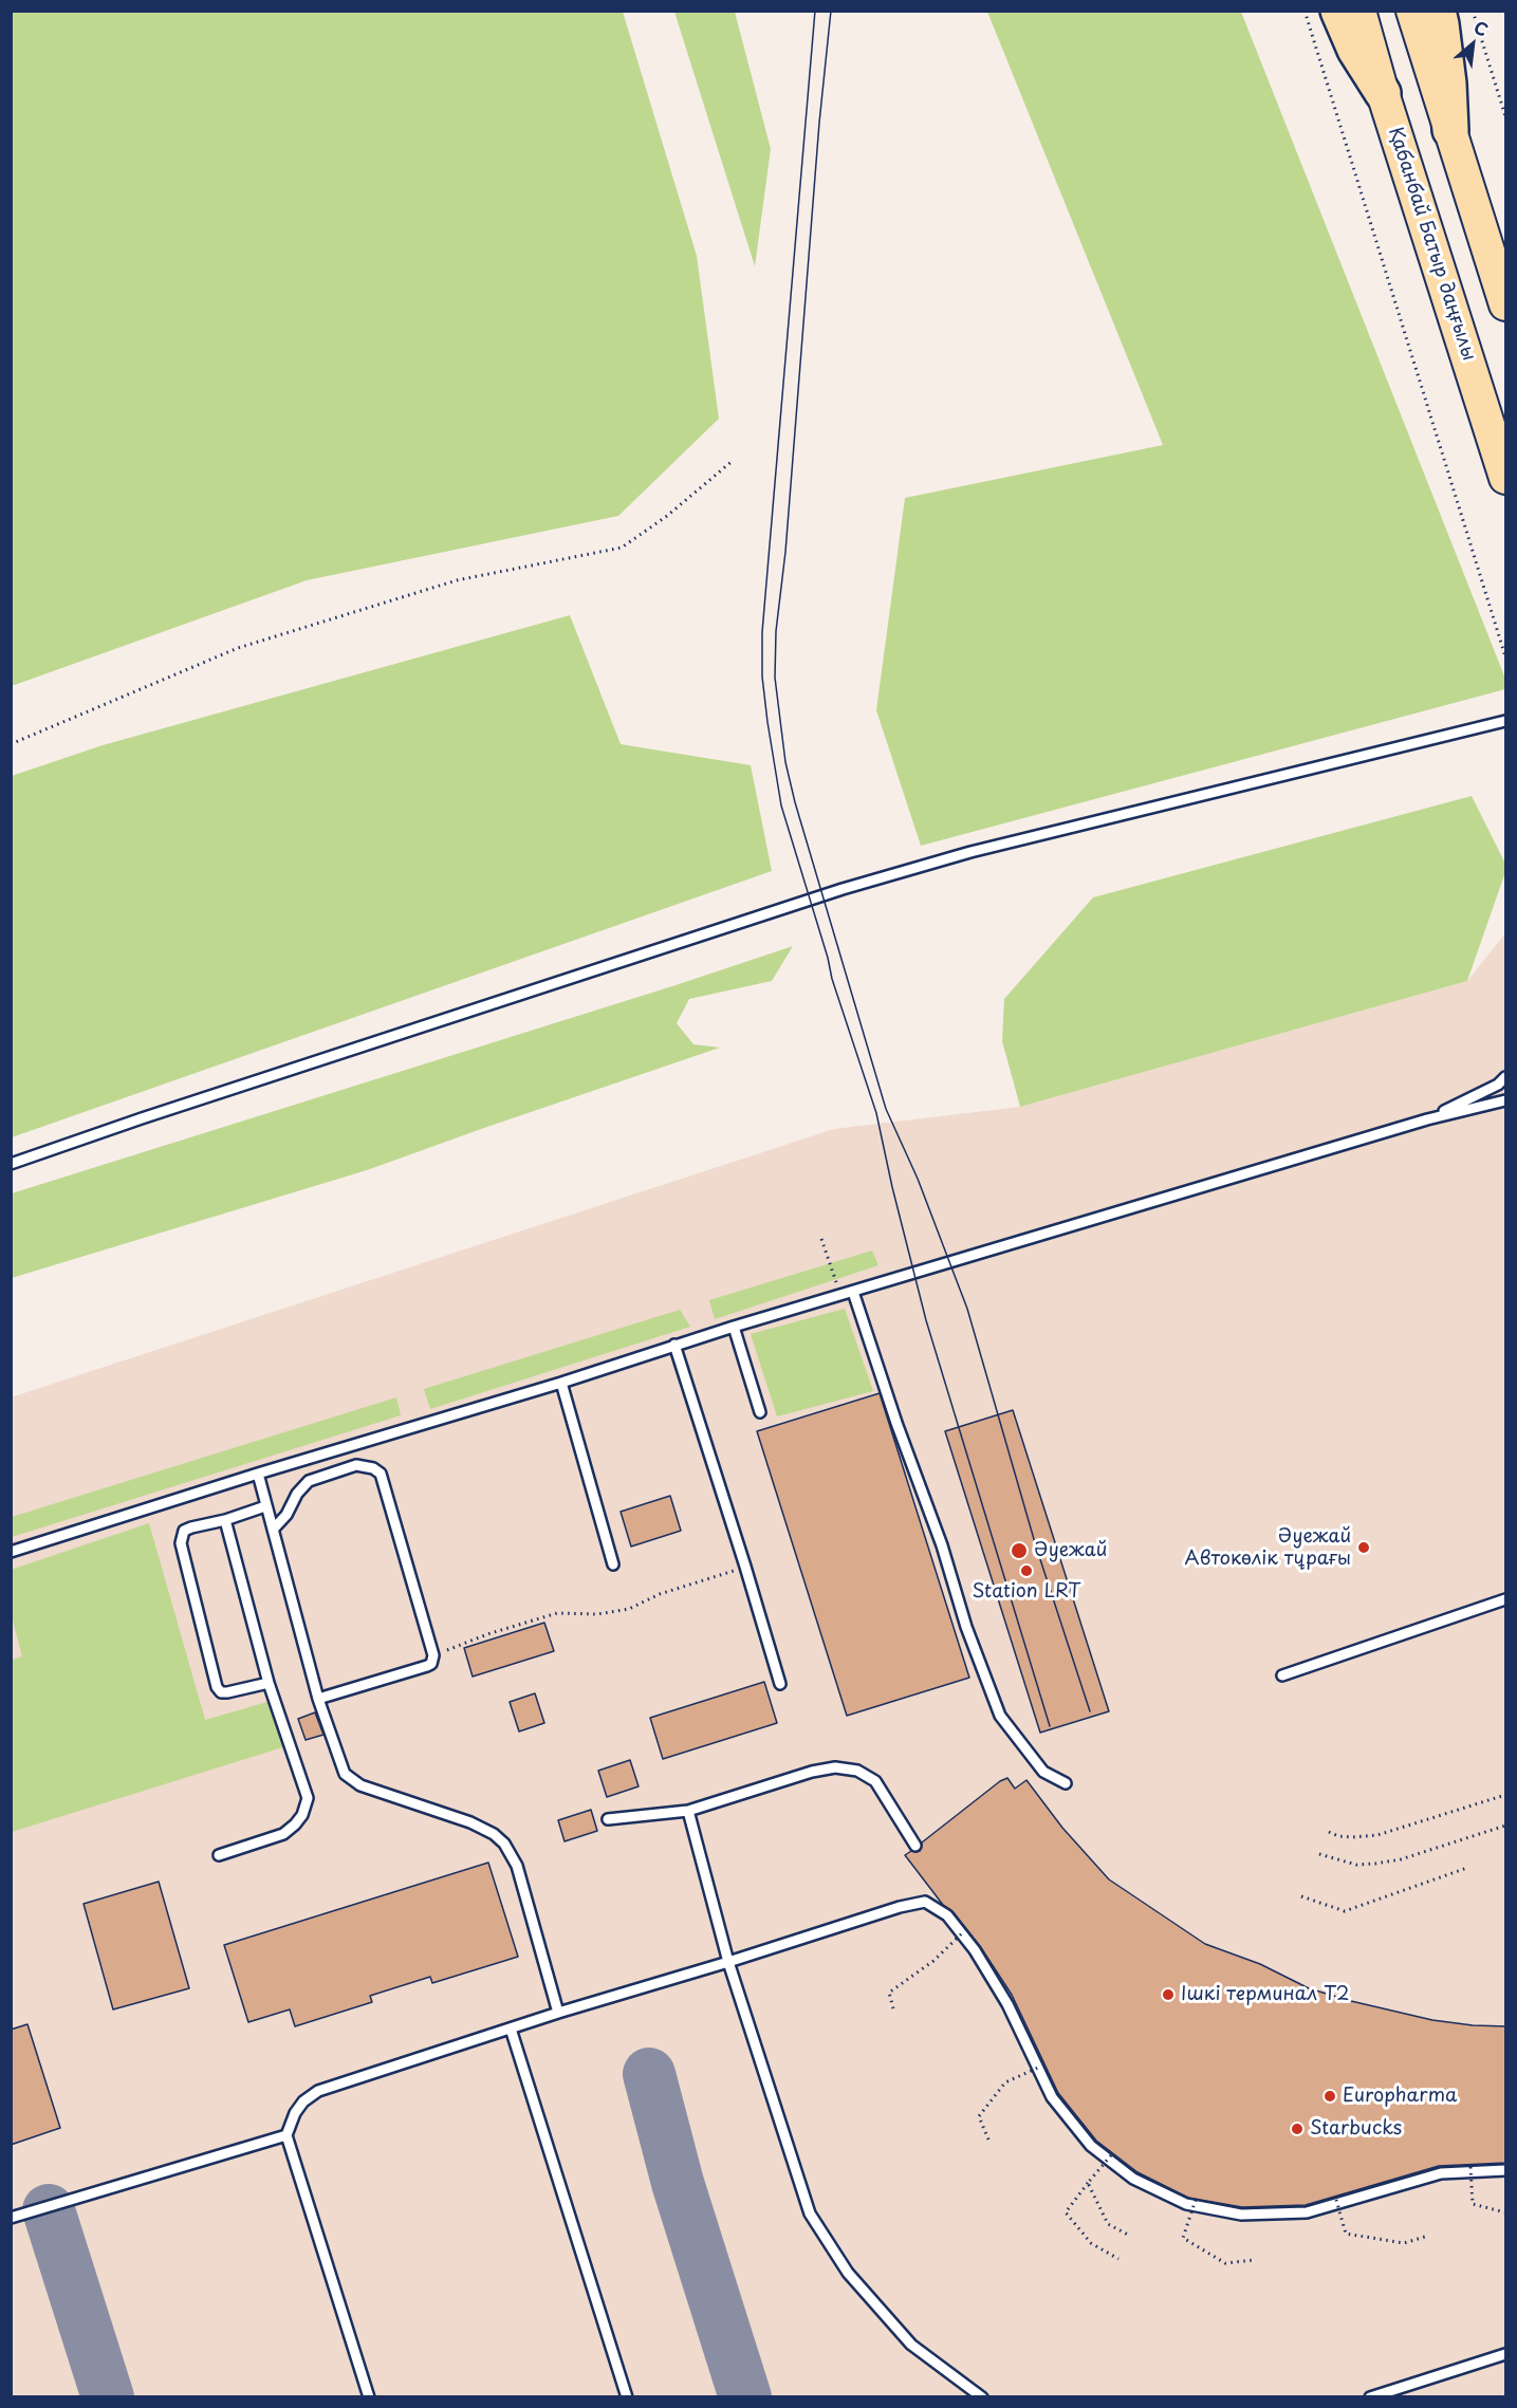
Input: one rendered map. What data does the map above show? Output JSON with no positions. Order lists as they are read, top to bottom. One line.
{"streets":{"main road":["Қабанбай Батыр даңғылы"]},"places":["Әуежай Автокөлік тұрағы","Әуежай","Station LRT","Ішкі терминал T2","Europharma","Starbucks"],"north":"top right"}
